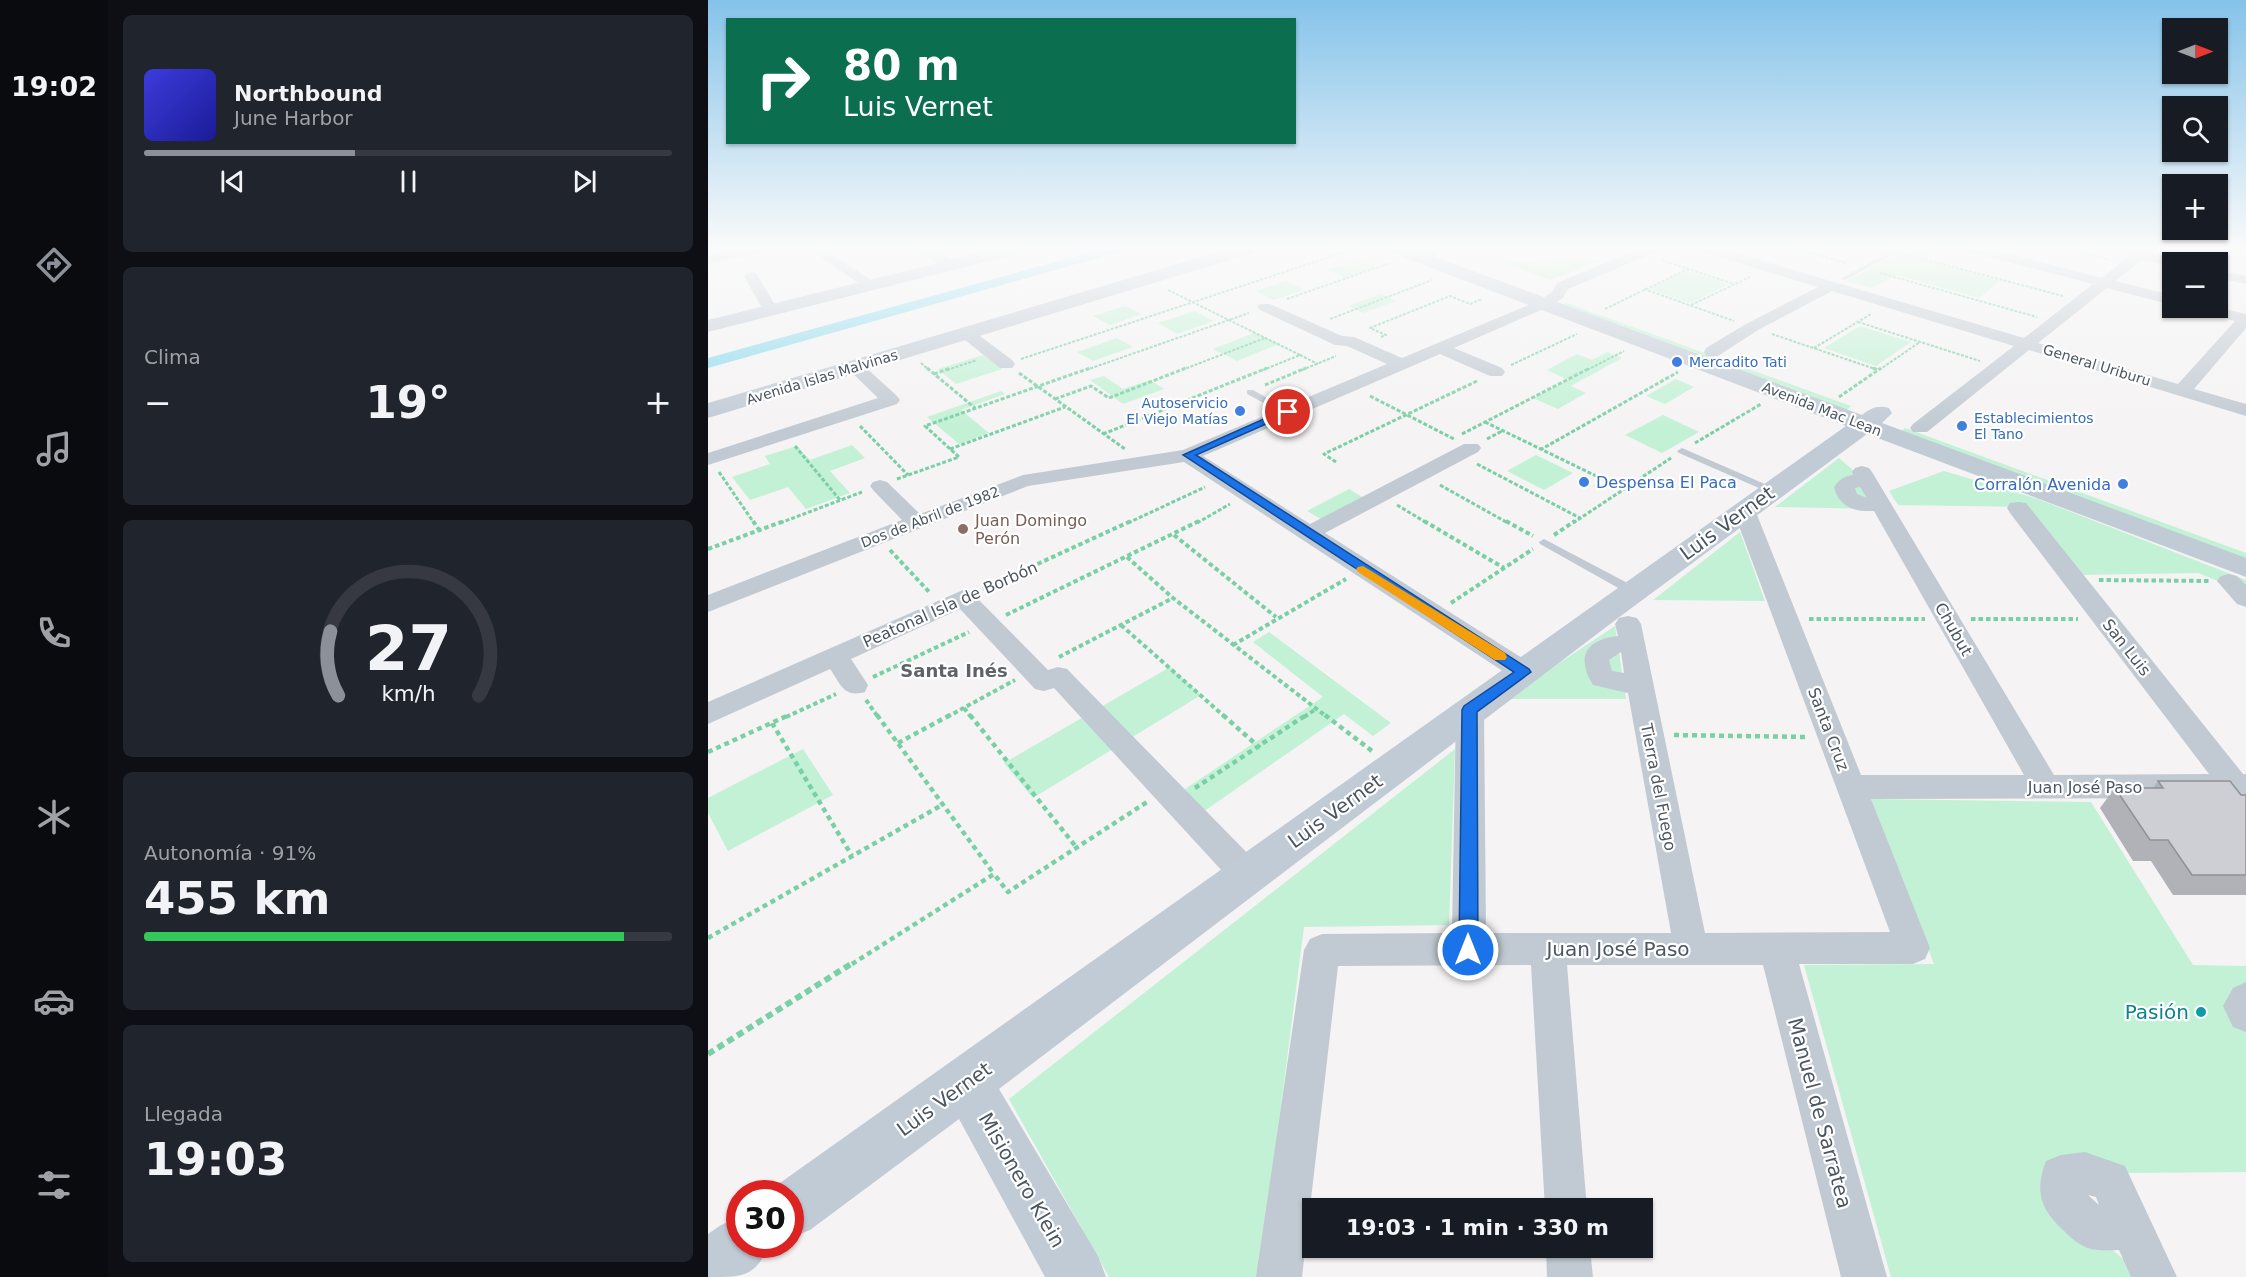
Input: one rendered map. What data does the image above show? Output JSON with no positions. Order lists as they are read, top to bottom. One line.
{"streets":{"main road":["Avenida Islas Malvinas","Avenida Mac Lean","Luis Vernet","Misionero Klein"],"street":["General Uriburu","Dos de Abril de 1982","Peatonal Isla de Borbón","Chubut","San Luis","Santa Cruz","Tierra del Fuego","Juan José Paso","Manuel de Sarratea"]},"crossings":[["Avenida Mac Lean","Luis Vernet"],["Luis Vernet","Santa Cruz"],["Luis Vernet","Misionero Klein"],["Chubut","Juan José Paso"],["San Luis","Juan José Paso"],["Santa Cruz","Juan José Paso"],["Tierra del Fuego","Juan José Paso"],["Juan José Paso","Manuel de Sarratea"]],"districts":["Santa Inés"],"places":["Mercadito Tati","Autoservicio El Viejo Matías","Establecimientos El Tano","Despensa El Paca","Corralón Avenida","Juan Domingo Perón","Pasión"],"north":"right","page":{"tabs":"19:02","map_buttons":["+","−"],"turn":["80 m","Luis Vernet"],"song":["Northbound","June Harbor"],"tile":["Clima",["Autonomía · 91%","455 km"],["Llegada","19:03"]],"heat":["−","19°","+"],"limit":"30","trip":"19:03 · 1 min · 330 m","gauge":["27","km/h"]}}
